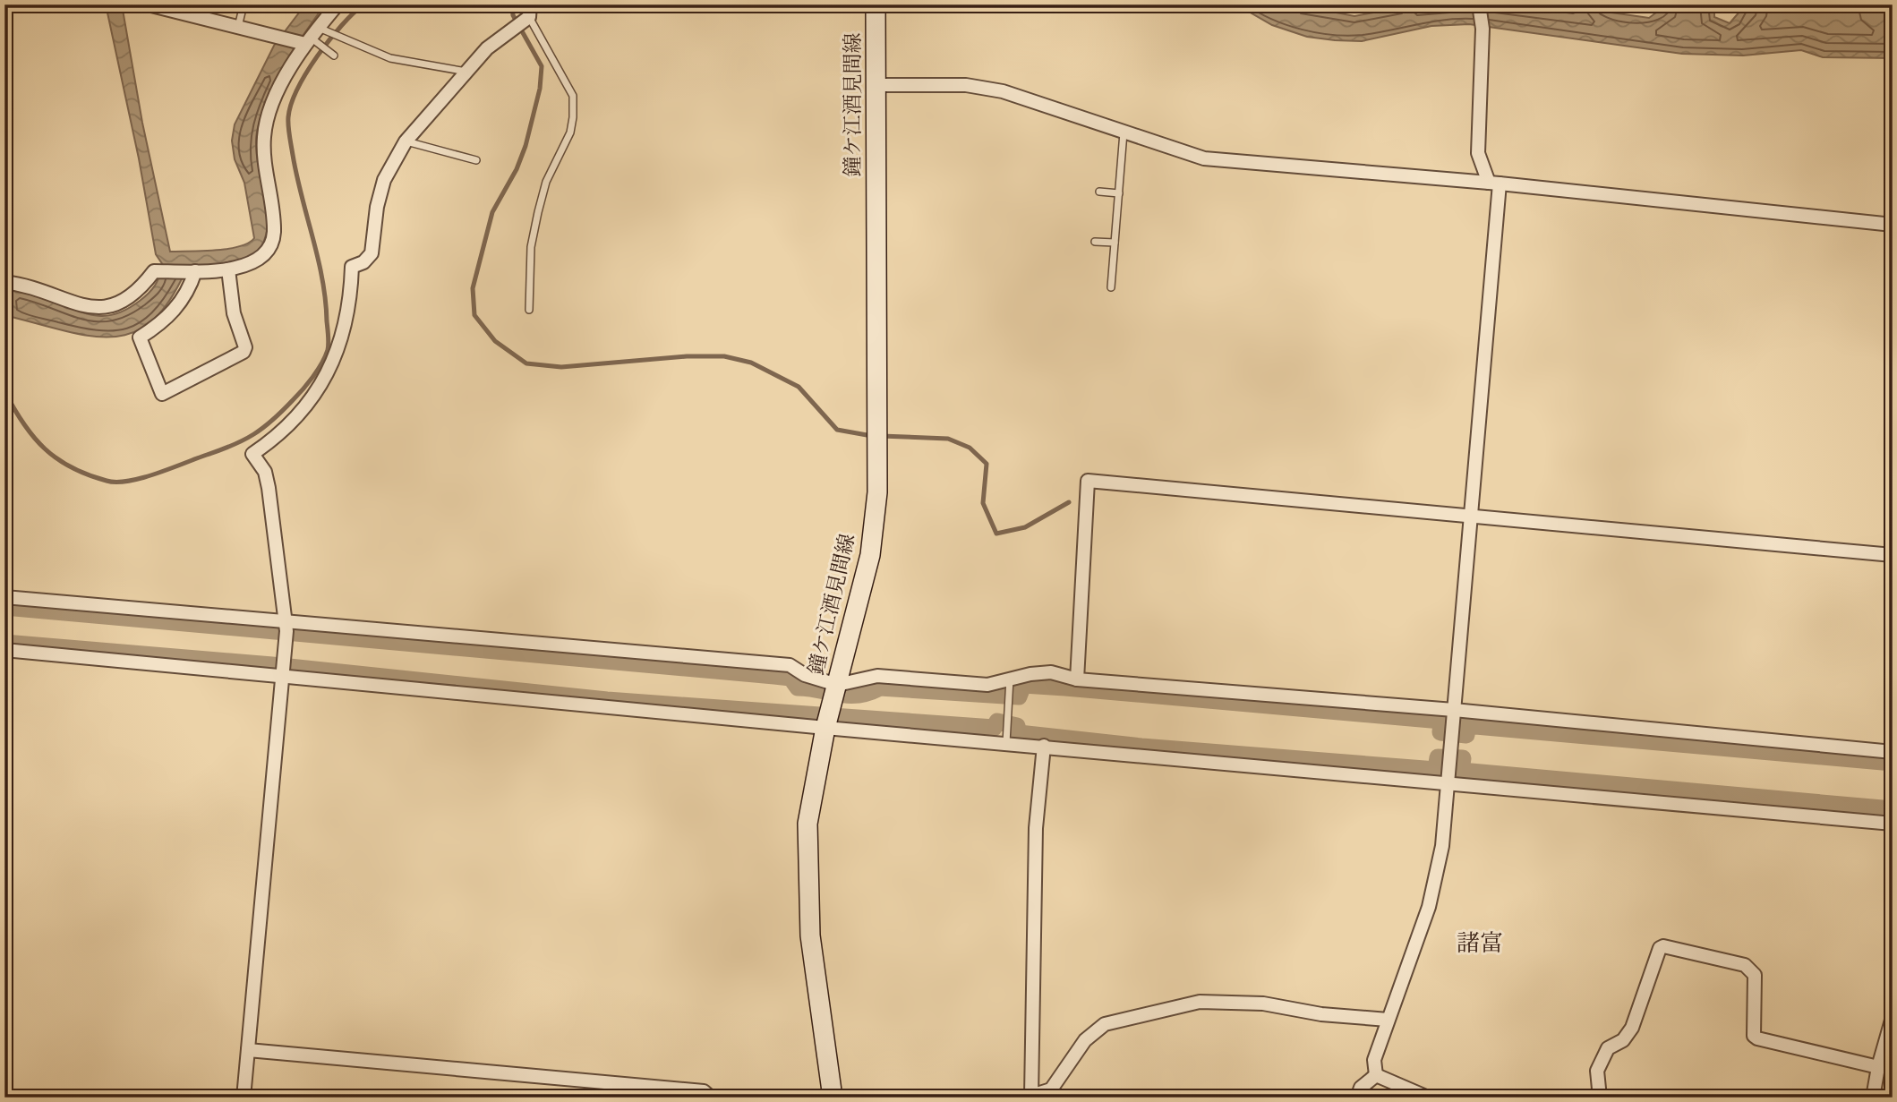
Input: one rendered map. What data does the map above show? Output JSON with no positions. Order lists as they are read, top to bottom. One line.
{"streets":{"main road":["鐘ケ江酒見間線"]},"districts":["諸富"]}
